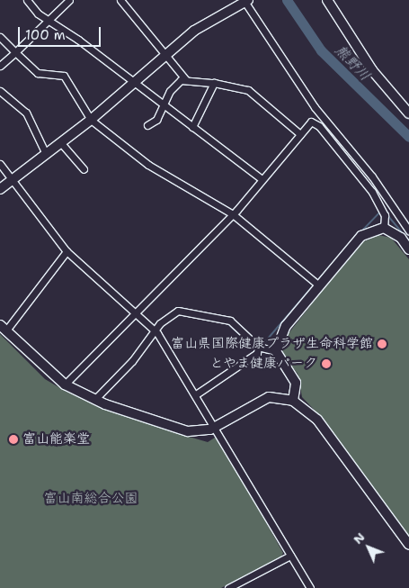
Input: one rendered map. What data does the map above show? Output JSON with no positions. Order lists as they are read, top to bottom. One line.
{"water":["熊野川"],"parks":["富山南総合公園"],"places":["富山県国際健康プラザ生命科学館","とやま健康パーク","富山能楽堂"],"scale_bar":"100 m","north":"top left"}
